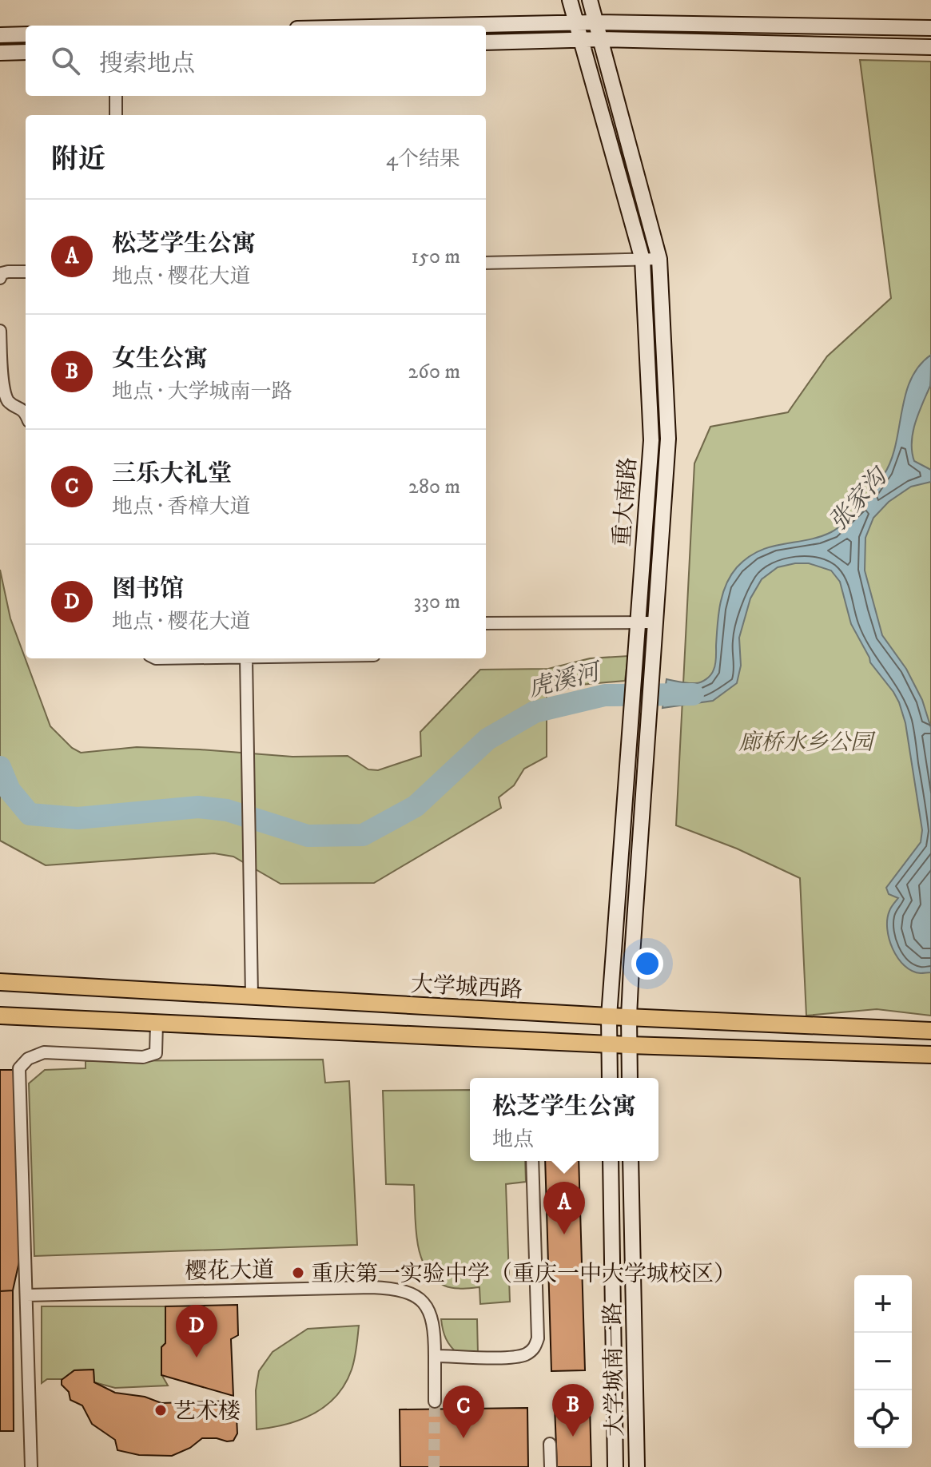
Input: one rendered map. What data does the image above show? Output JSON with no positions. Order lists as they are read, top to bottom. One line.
{"streets":{"main road":["重大南路","大学城西路","大学城南一路"],"street":["樱花大道"]},"crossings":[["重大南路","大学城西路"]],"water":["张家沟","虎溪河"],"parks":["廊桥水乡公园"],"places":["重庆第一实验中学（重庆一中大学城校区）","艺术楼"],"page":{"search":"搜索地点","heading":["附近","4个结果"],"list":[{"mark":"A","name":"松芝学生公寓","note":"地点 · 樱花大道","value":"150 m"},{"mark":"B","name":"女生公寓","note":"地点 · 大学城南一路","value":"260 m"},{"mark":"C","name":"三乐大礼堂","note":"地点 · 香樟大道","value":"280 m"},{"mark":"D","name":"图书馆","note":"地点 · 樱花大道","value":"330 m"}],"popup":["松芝学生公寓","地点"],"pins":["A","D","B","C"],"map_buttons":["+","−"]}}
